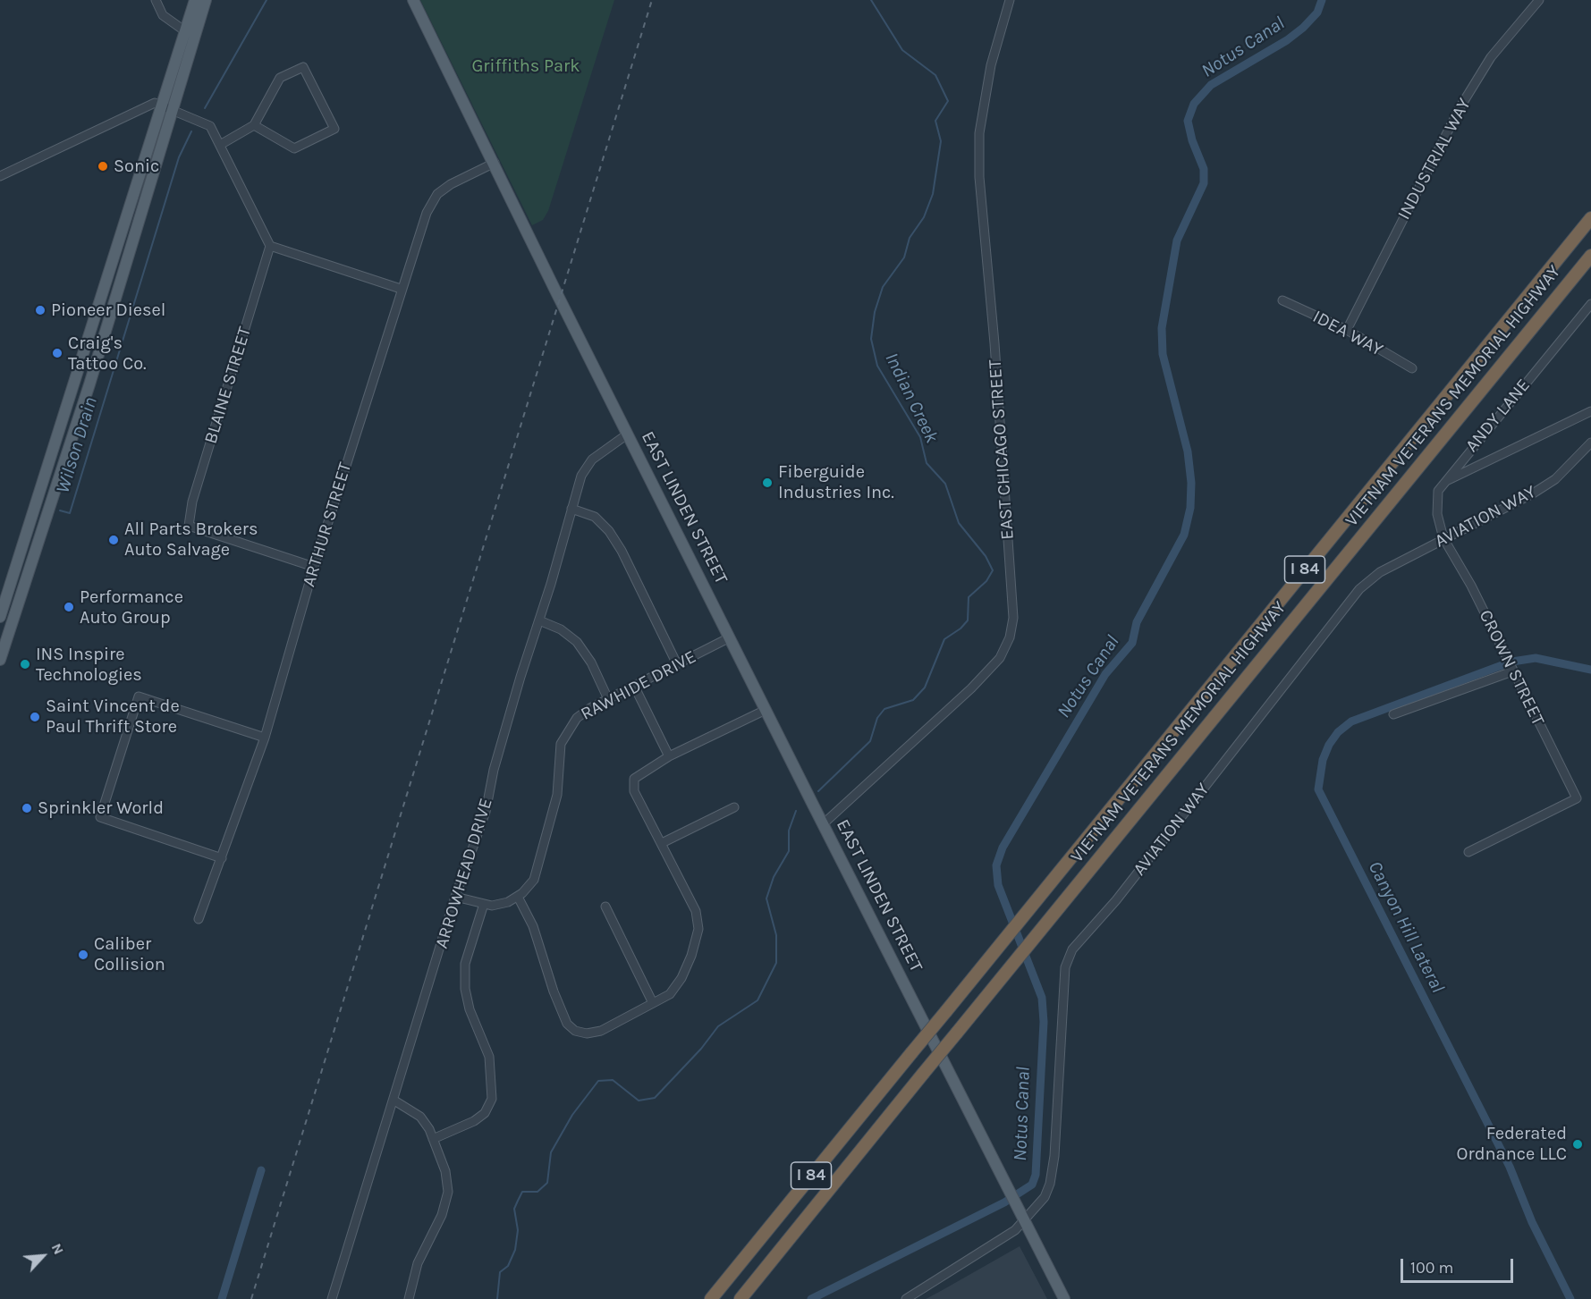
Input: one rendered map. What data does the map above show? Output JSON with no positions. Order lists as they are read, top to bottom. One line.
{"streets":{"highway":["VIETNAM VETERANS MEMORIAL HIGHWAY","I 84"],"main road":["EAST LINDEN STREET"],"street":["INDUSTRIAL WAY","IDEA WAY","BLAINE STREET","ANDY LANE","EAST CHICAGO STREET","AVIATION WAY","ARTHUR STREET","CROWN STREET","RAWHIDE DRIVE","ARROWHEAD DRIVE"]},"crossings":[["INDUSTRIAL WAY","IDEA WAY"],["BLAINE STREET","ARTHUR STREET"],["ANDY LANE","AVIATION WAY"],["ANDY LANE","CROWN STREET"],["EAST CHICAGO STREET","EAST LINDEN STREET"],["EAST LINDEN STREET","AVIATION WAY"],["EAST LINDEN STREET","ARTHUR STREET"],["EAST LINDEN STREET","RAWHIDE DRIVE"],["EAST LINDEN STREET","ARROWHEAD DRIVE"],["AVIATION WAY","CROWN STREET"]],"water":["Notus Canal","Indian Creek","Wilson Drain","Canyon Hill Lateral"],"parks":["Griffiths Park"],"places":["Sonic","Pioneer Diesel","Craig's Tattoo Co.","Fiberguide Industries Inc.","All Parts Brokers Auto Salvage","Performance Auto Group","INS Inspire Technologies","Saint Vincent de Paul Thrift Store","Sprinkler World","Caliber Collision","Federated Ordnance LLC"],"scale_bar":"100 m","north":"top right"}
